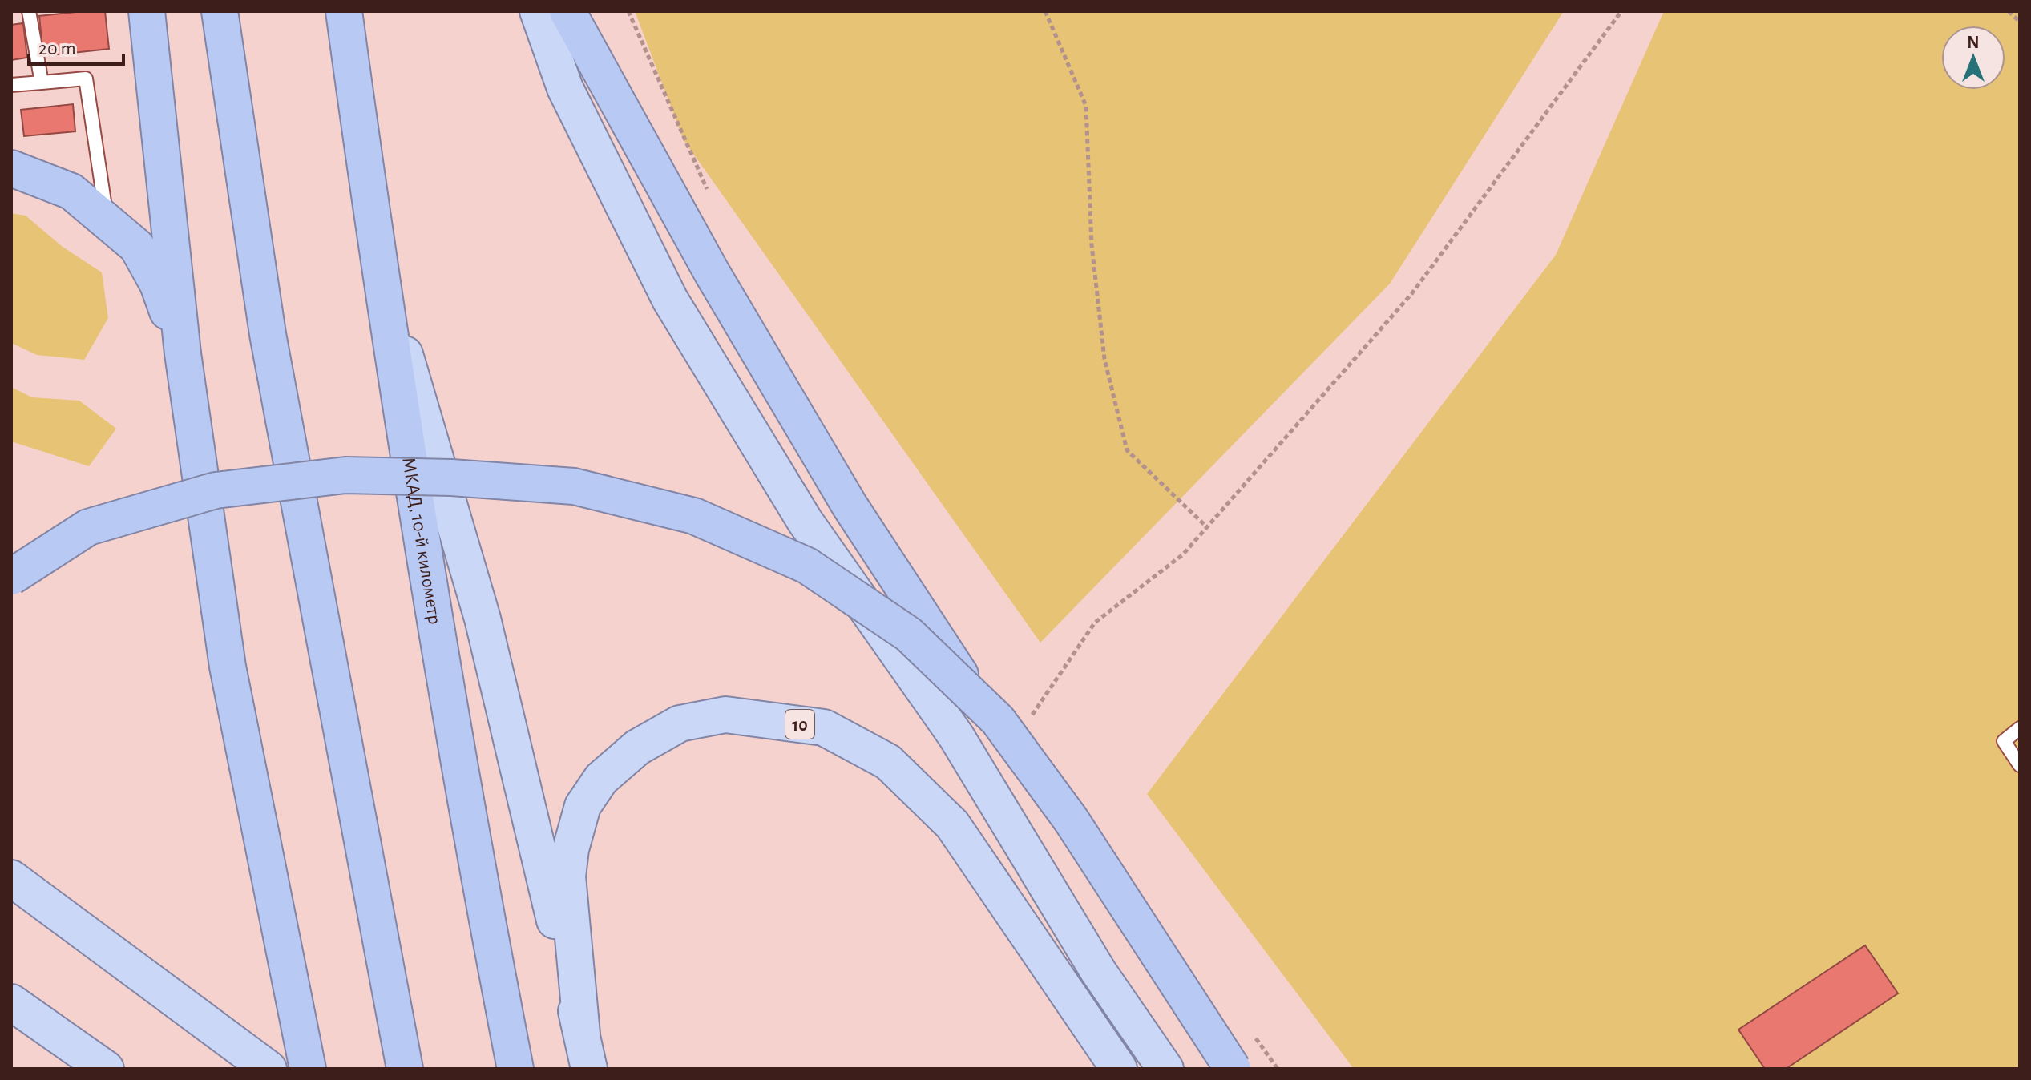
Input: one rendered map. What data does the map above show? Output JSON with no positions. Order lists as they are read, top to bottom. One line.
{"streets":{"highway":["МКАД, 10-й километр"],"main road":["10"]},"scale_bar":"20 m","north":"top"}
